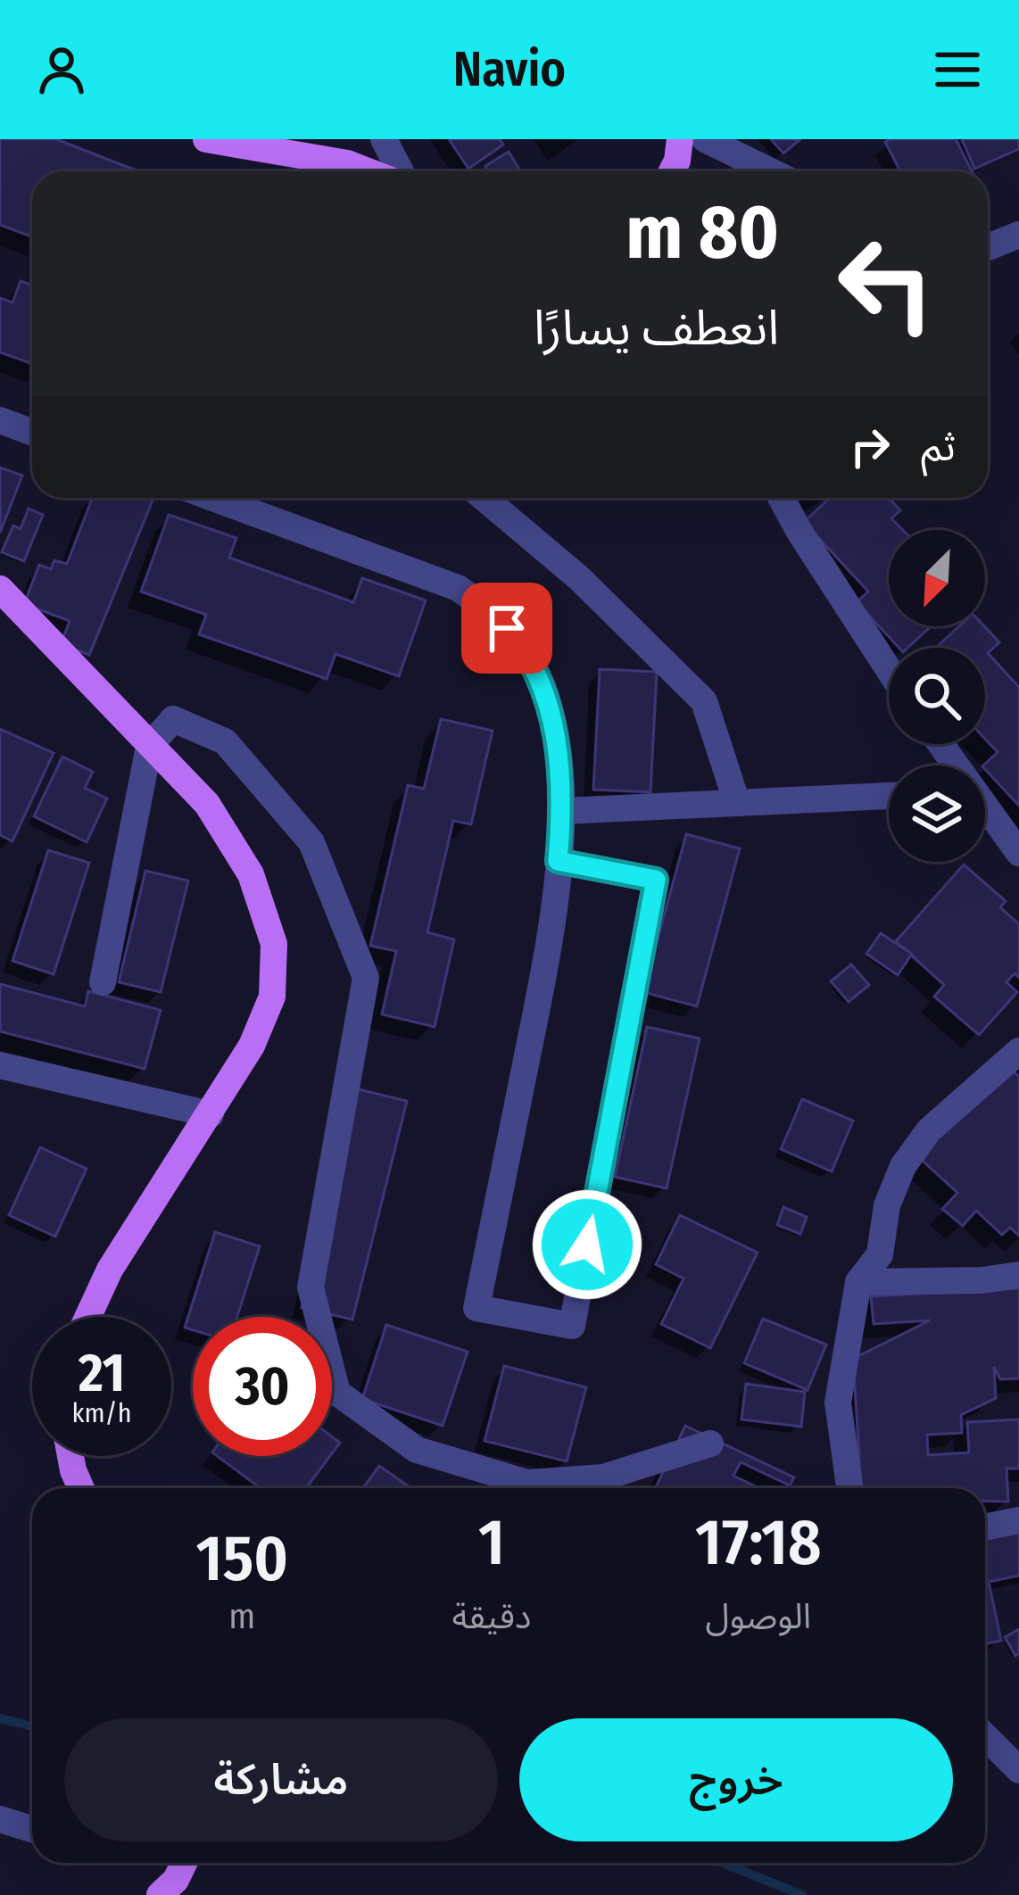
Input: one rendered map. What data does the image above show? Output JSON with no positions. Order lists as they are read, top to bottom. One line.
{"north":"bottom left","page":{"header":"Navio","turn":["80 m","انعطف يسارًا"],"then":"ثم","speed":"21 km/h","limit":"30","eta":["17:18","الوصول","1","دقيقة","150","m"],"buttons":["خروج","مشاركة"]}}
